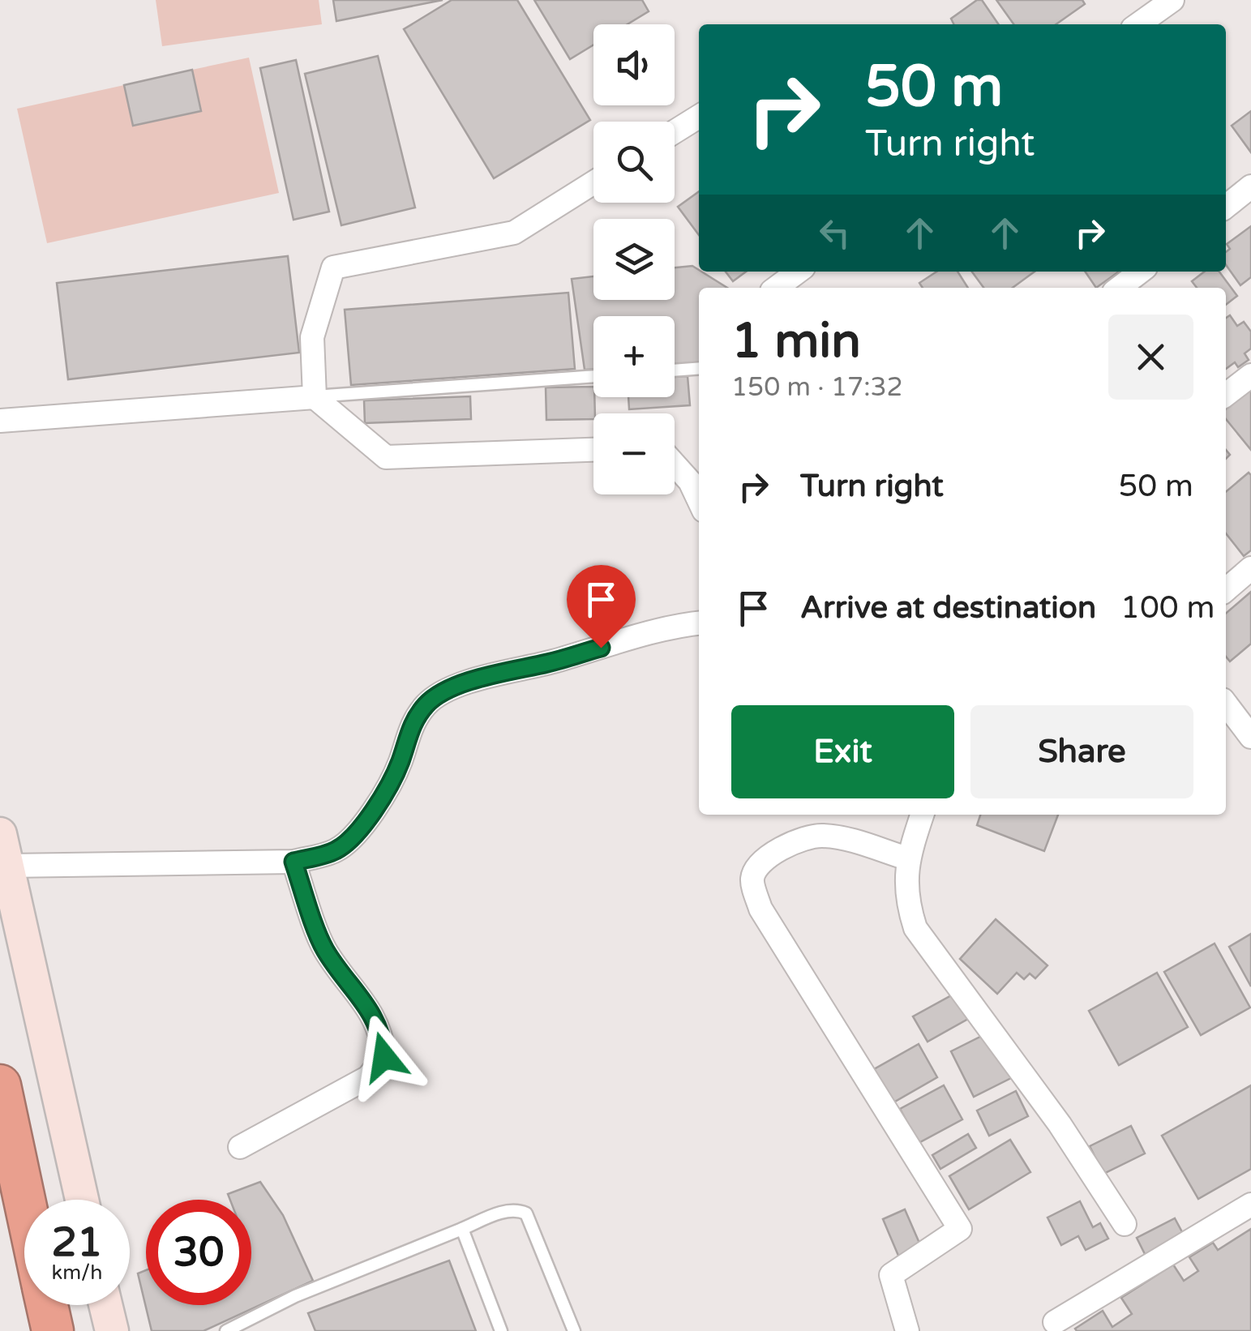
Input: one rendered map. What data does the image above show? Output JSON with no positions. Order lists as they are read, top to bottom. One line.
{"page":{"map_buttons":["+","−"],"turn":["50 m","Turn right"],"heading":["1 min","150 m · 17:32"],"list":[{"name":"Turn right","value":"50 m"},{"name":"Arrive at destination","value":"100 m"}],"buttons":["Exit","Share"],"speed":"21 km/h","limit":"30"}}
